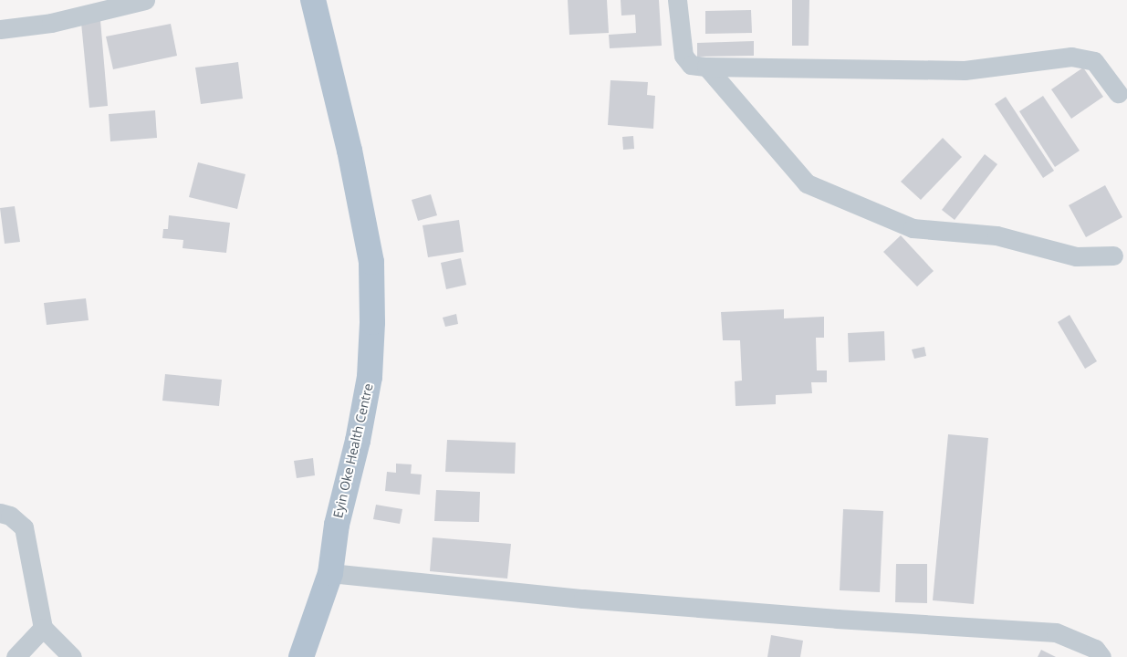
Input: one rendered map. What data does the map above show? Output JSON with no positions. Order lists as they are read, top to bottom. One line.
{"streets":{"main road":["Eyin Oke Health Centre"]}}
